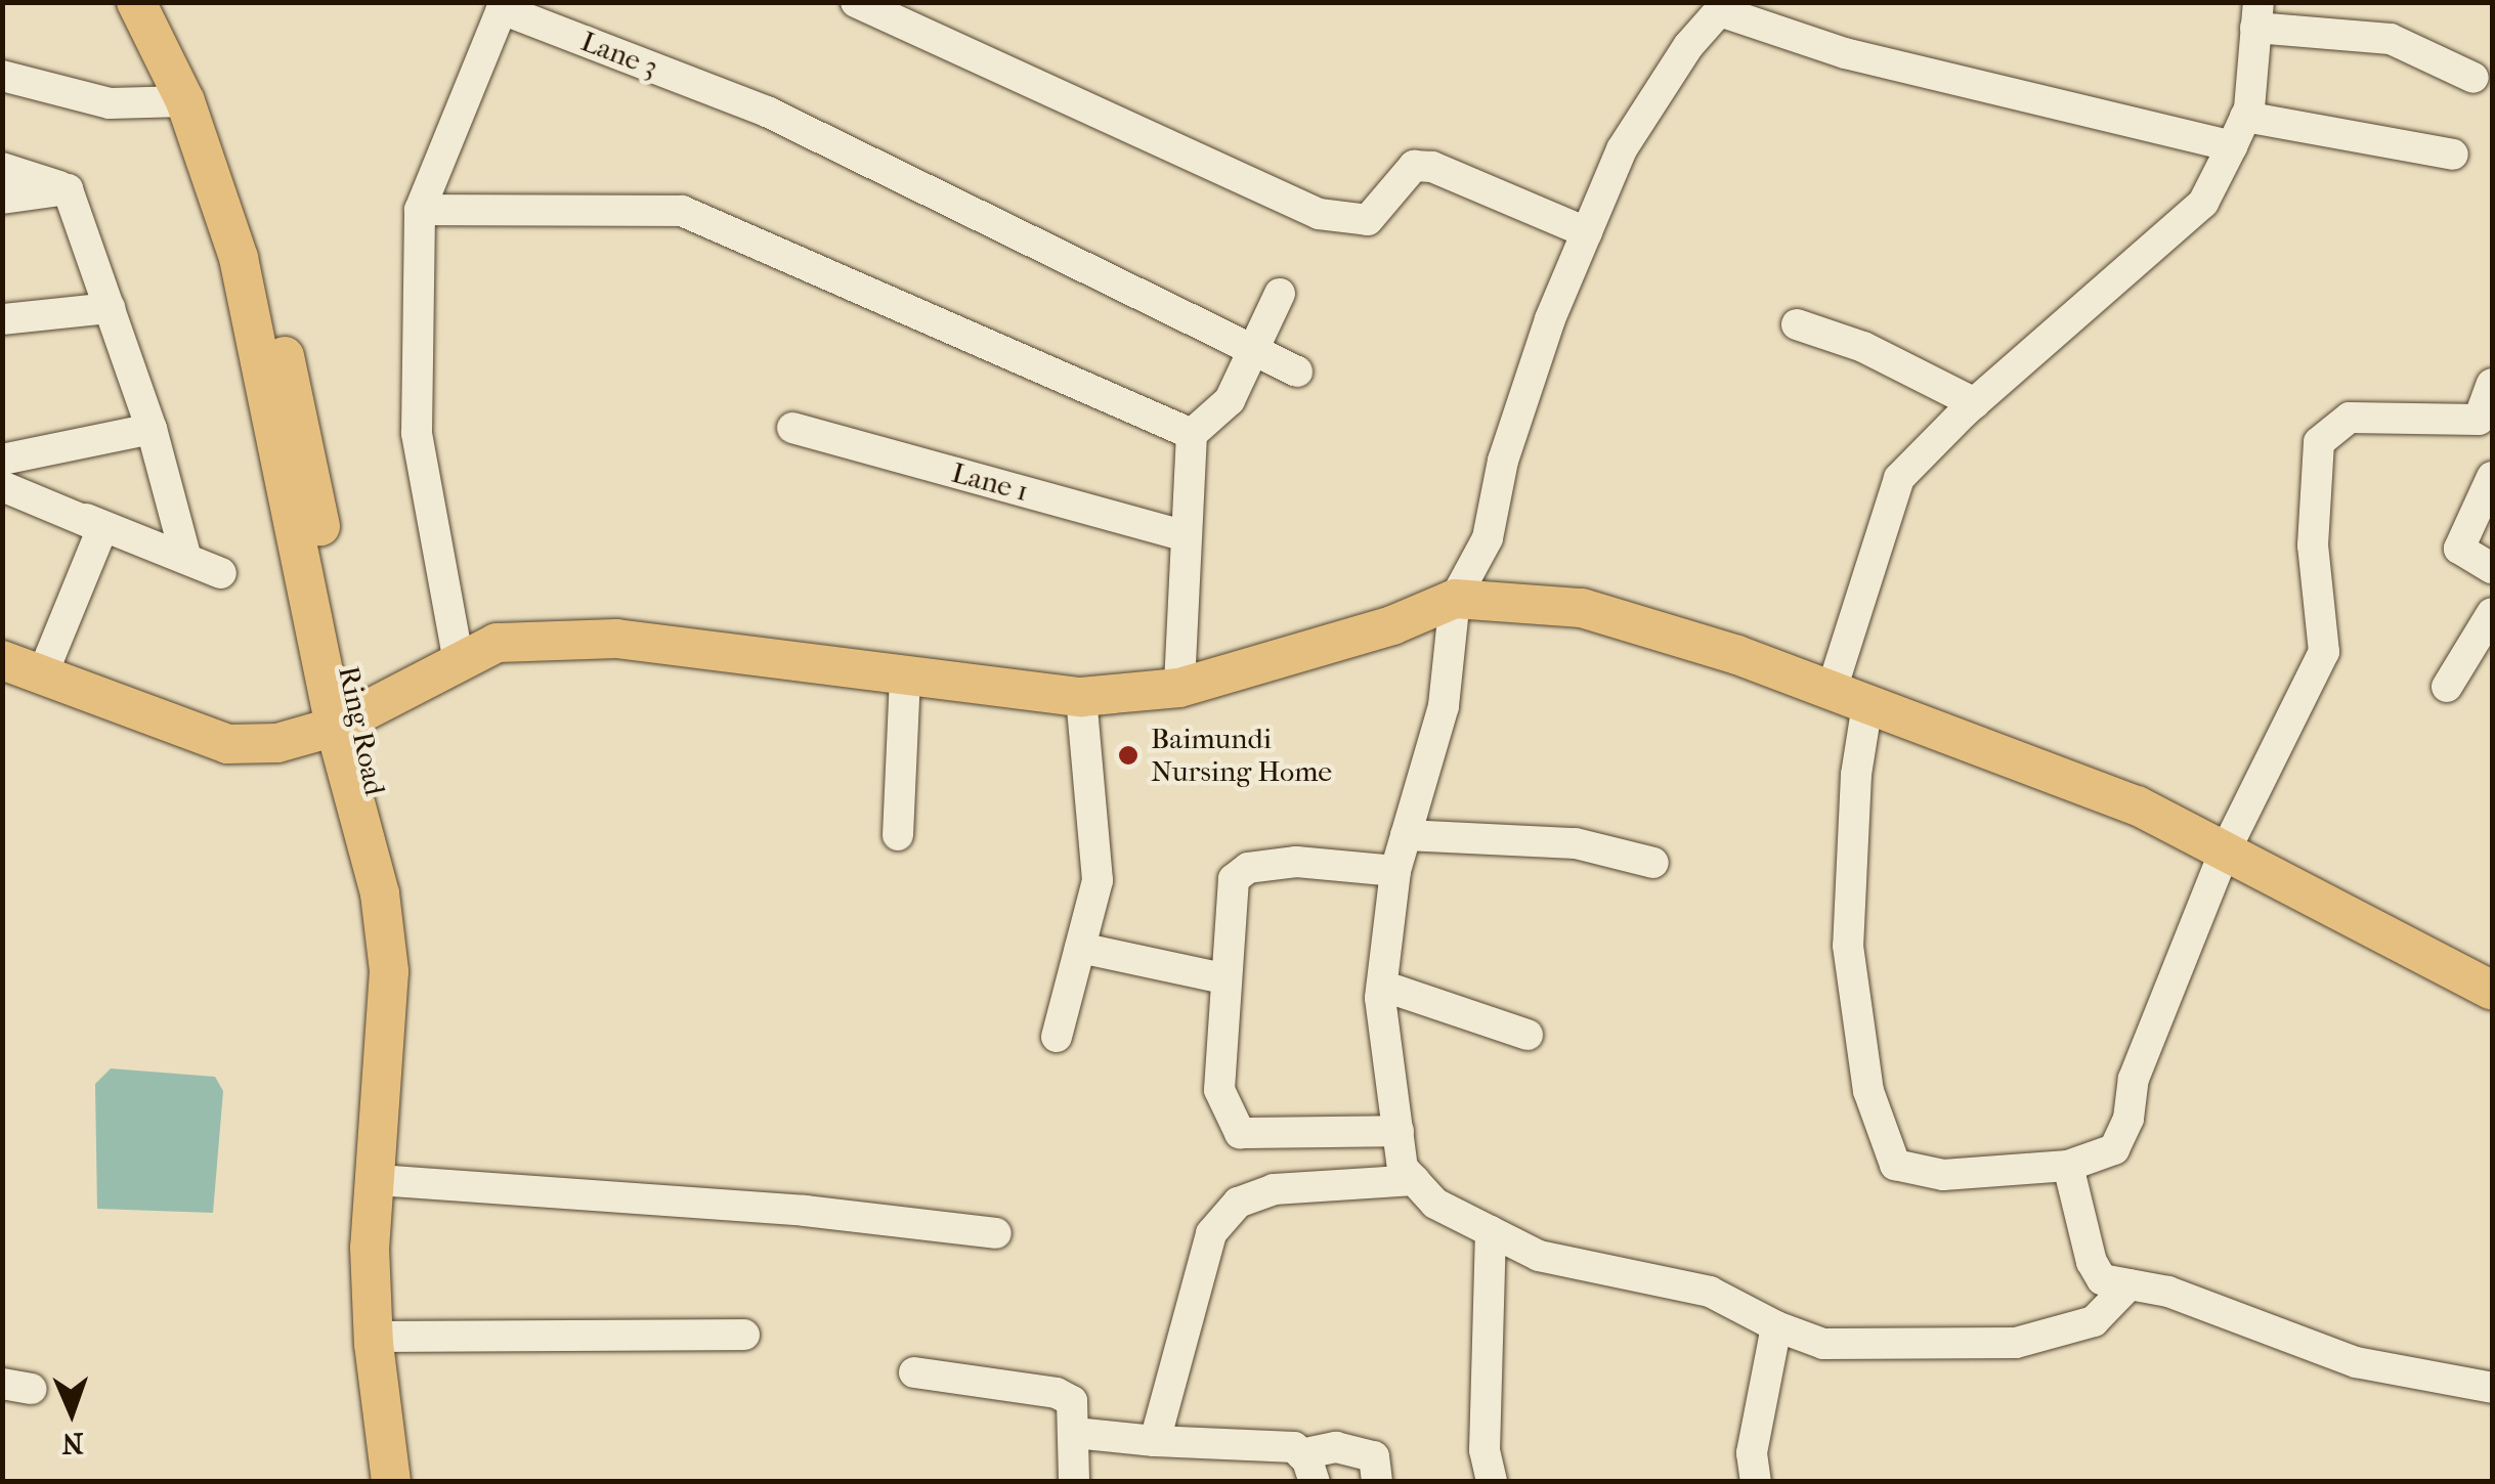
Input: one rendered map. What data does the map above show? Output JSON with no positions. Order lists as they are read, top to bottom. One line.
{"streets":{"main road":["Ring Road"],"street":["Lane 3","Lane 1"]},"places":["Baimundi Nursing Home"],"north":"bottom"}
